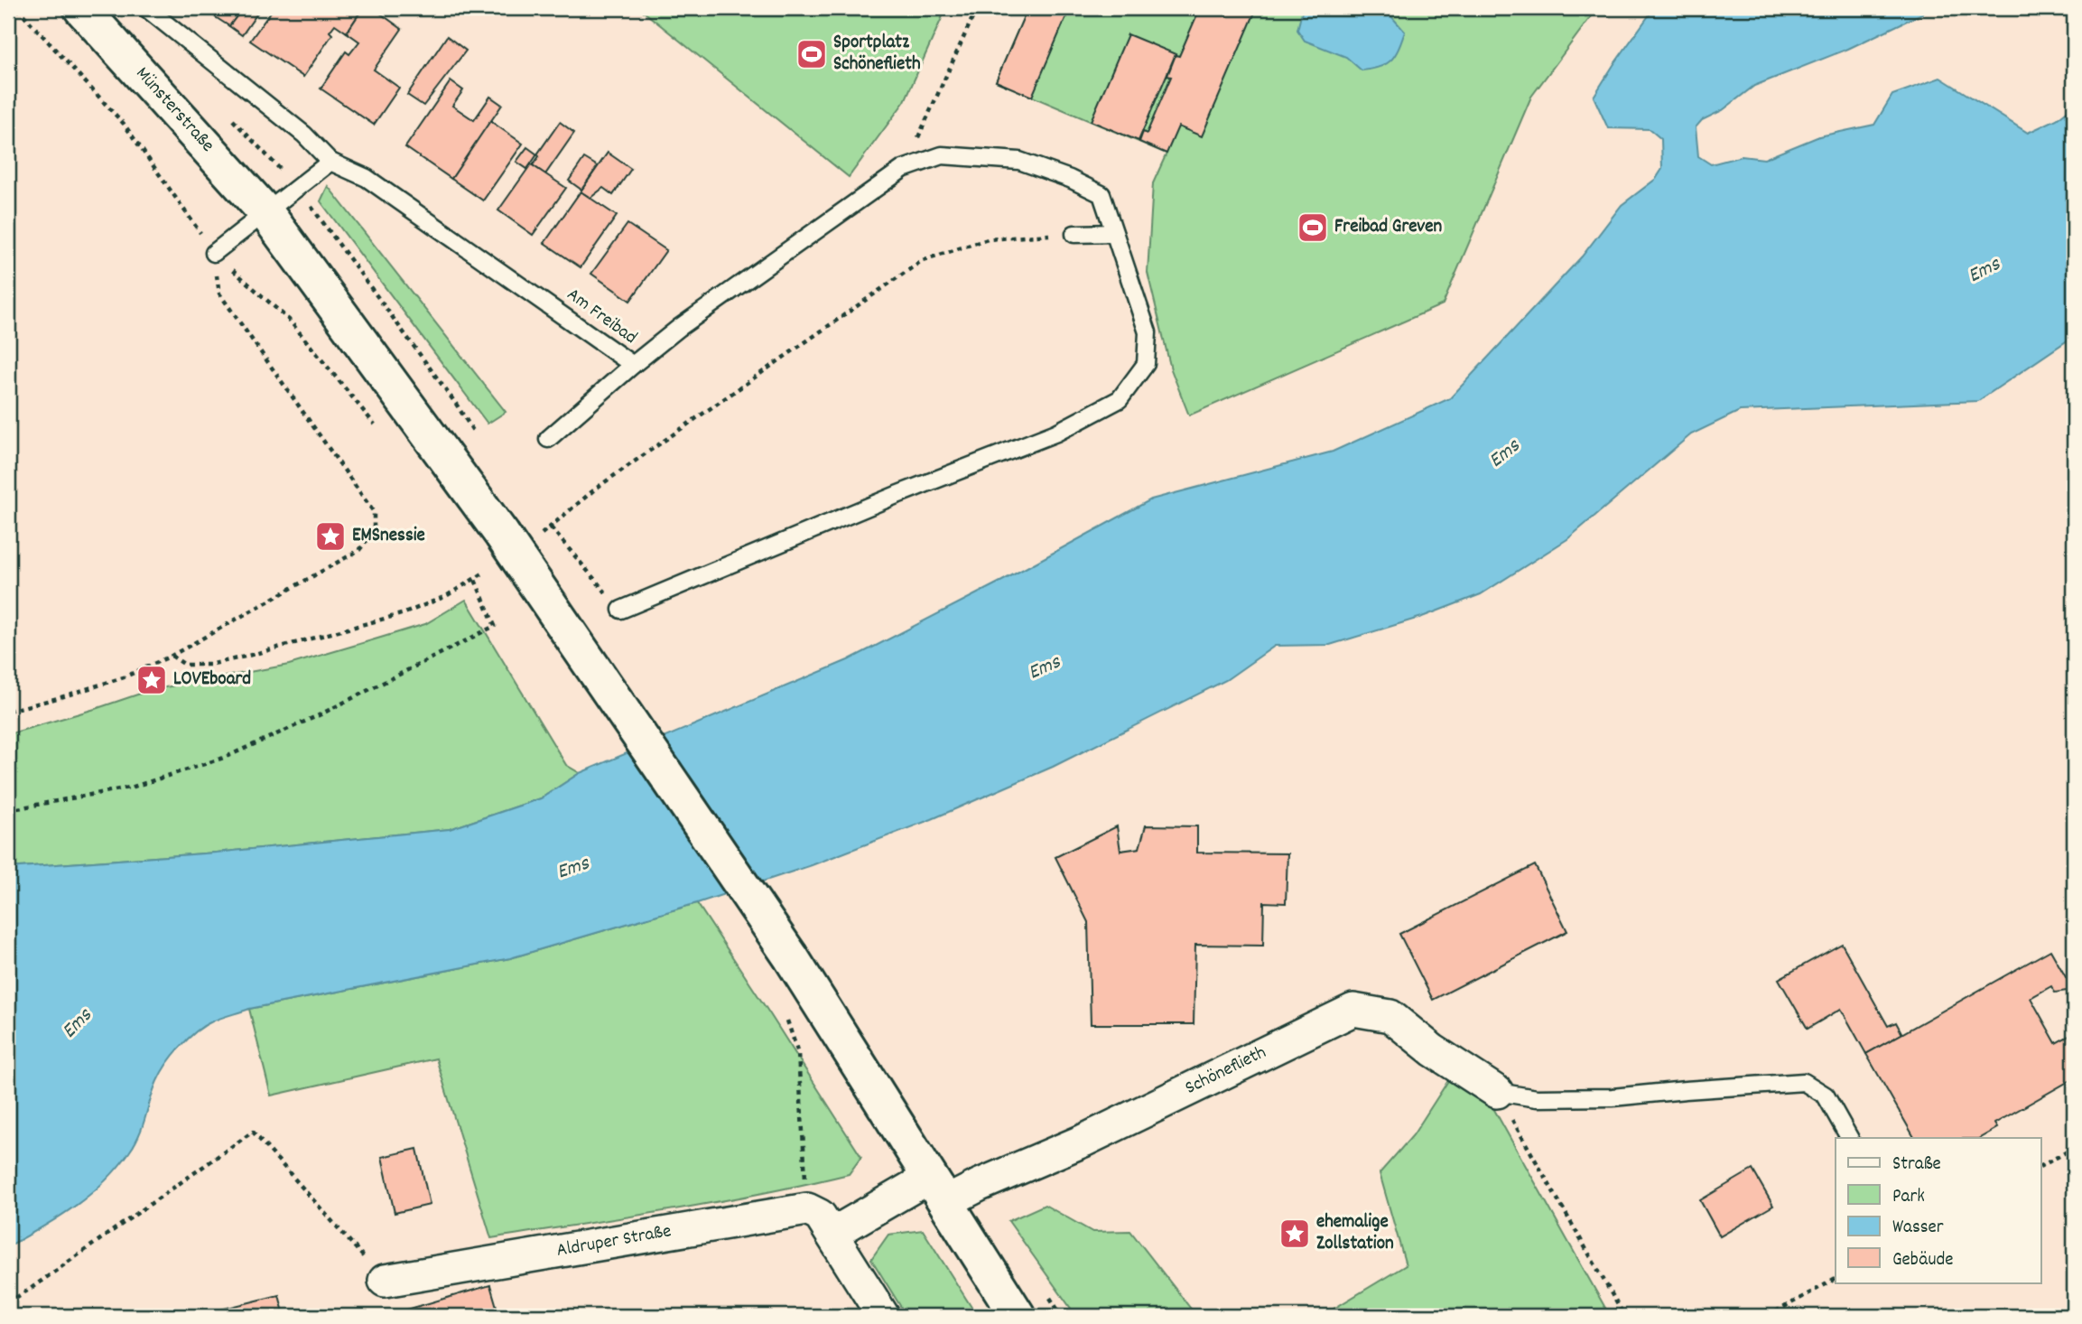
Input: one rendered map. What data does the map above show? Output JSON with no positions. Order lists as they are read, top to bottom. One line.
{"streets":{"main road":["Münsterstraße"],"street":["Schöneflieth","Aldruper Straße"],"lane":["Am Freibad"]},"crossings":[["Münsterstraße","Schöneflieth"]],"water":["Ems"],"places":{"sports":["Sportplatz Schöneflieth","Freibad Greven"],"place":["EMSnessie","LOVEboard","ehemalige Zollstation"]},"legend":["Straße","Park","Wasser","Gebäude"]}
